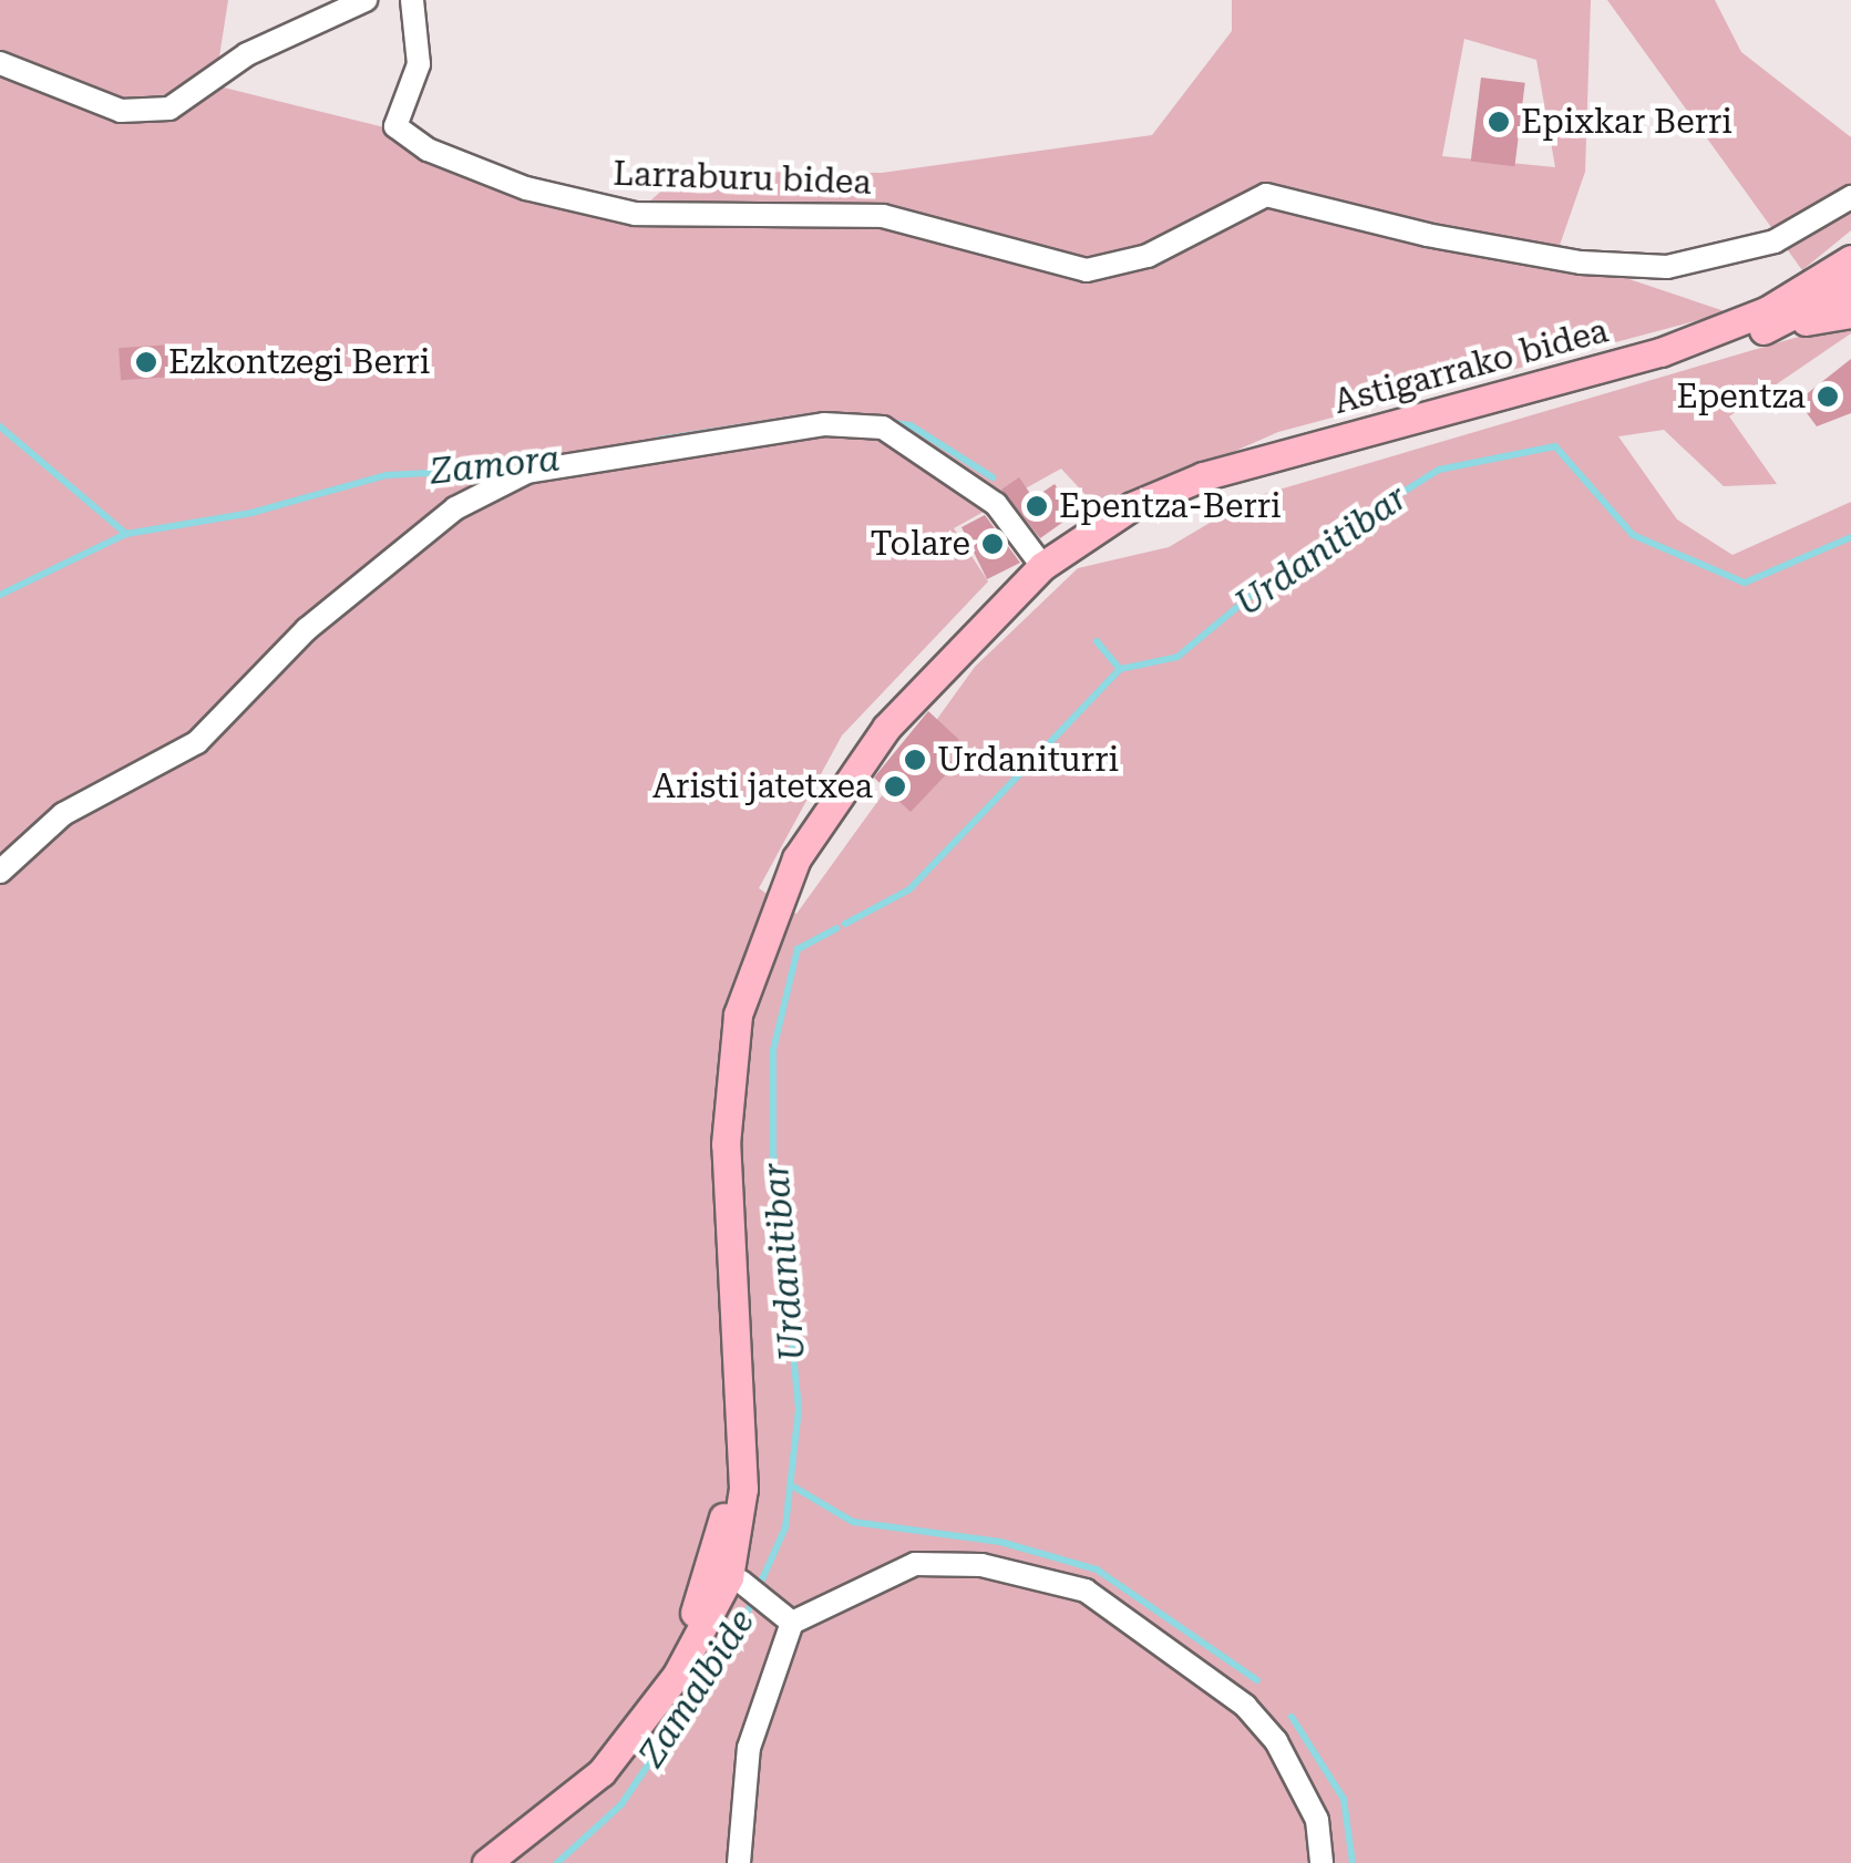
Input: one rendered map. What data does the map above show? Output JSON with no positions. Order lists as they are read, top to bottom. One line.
{"streets":{"main road":["Astigarrako bidea"],"street":["Larraburu bidea"]},"water":["Zamora","Urdanitibar","Zamalbide"],"places":["Epixkar Berri","Ezkontzegi Berri","Epentza","Epentza-Berri","Tolare","Urdaniturri","Aristi jatetxea"]}
